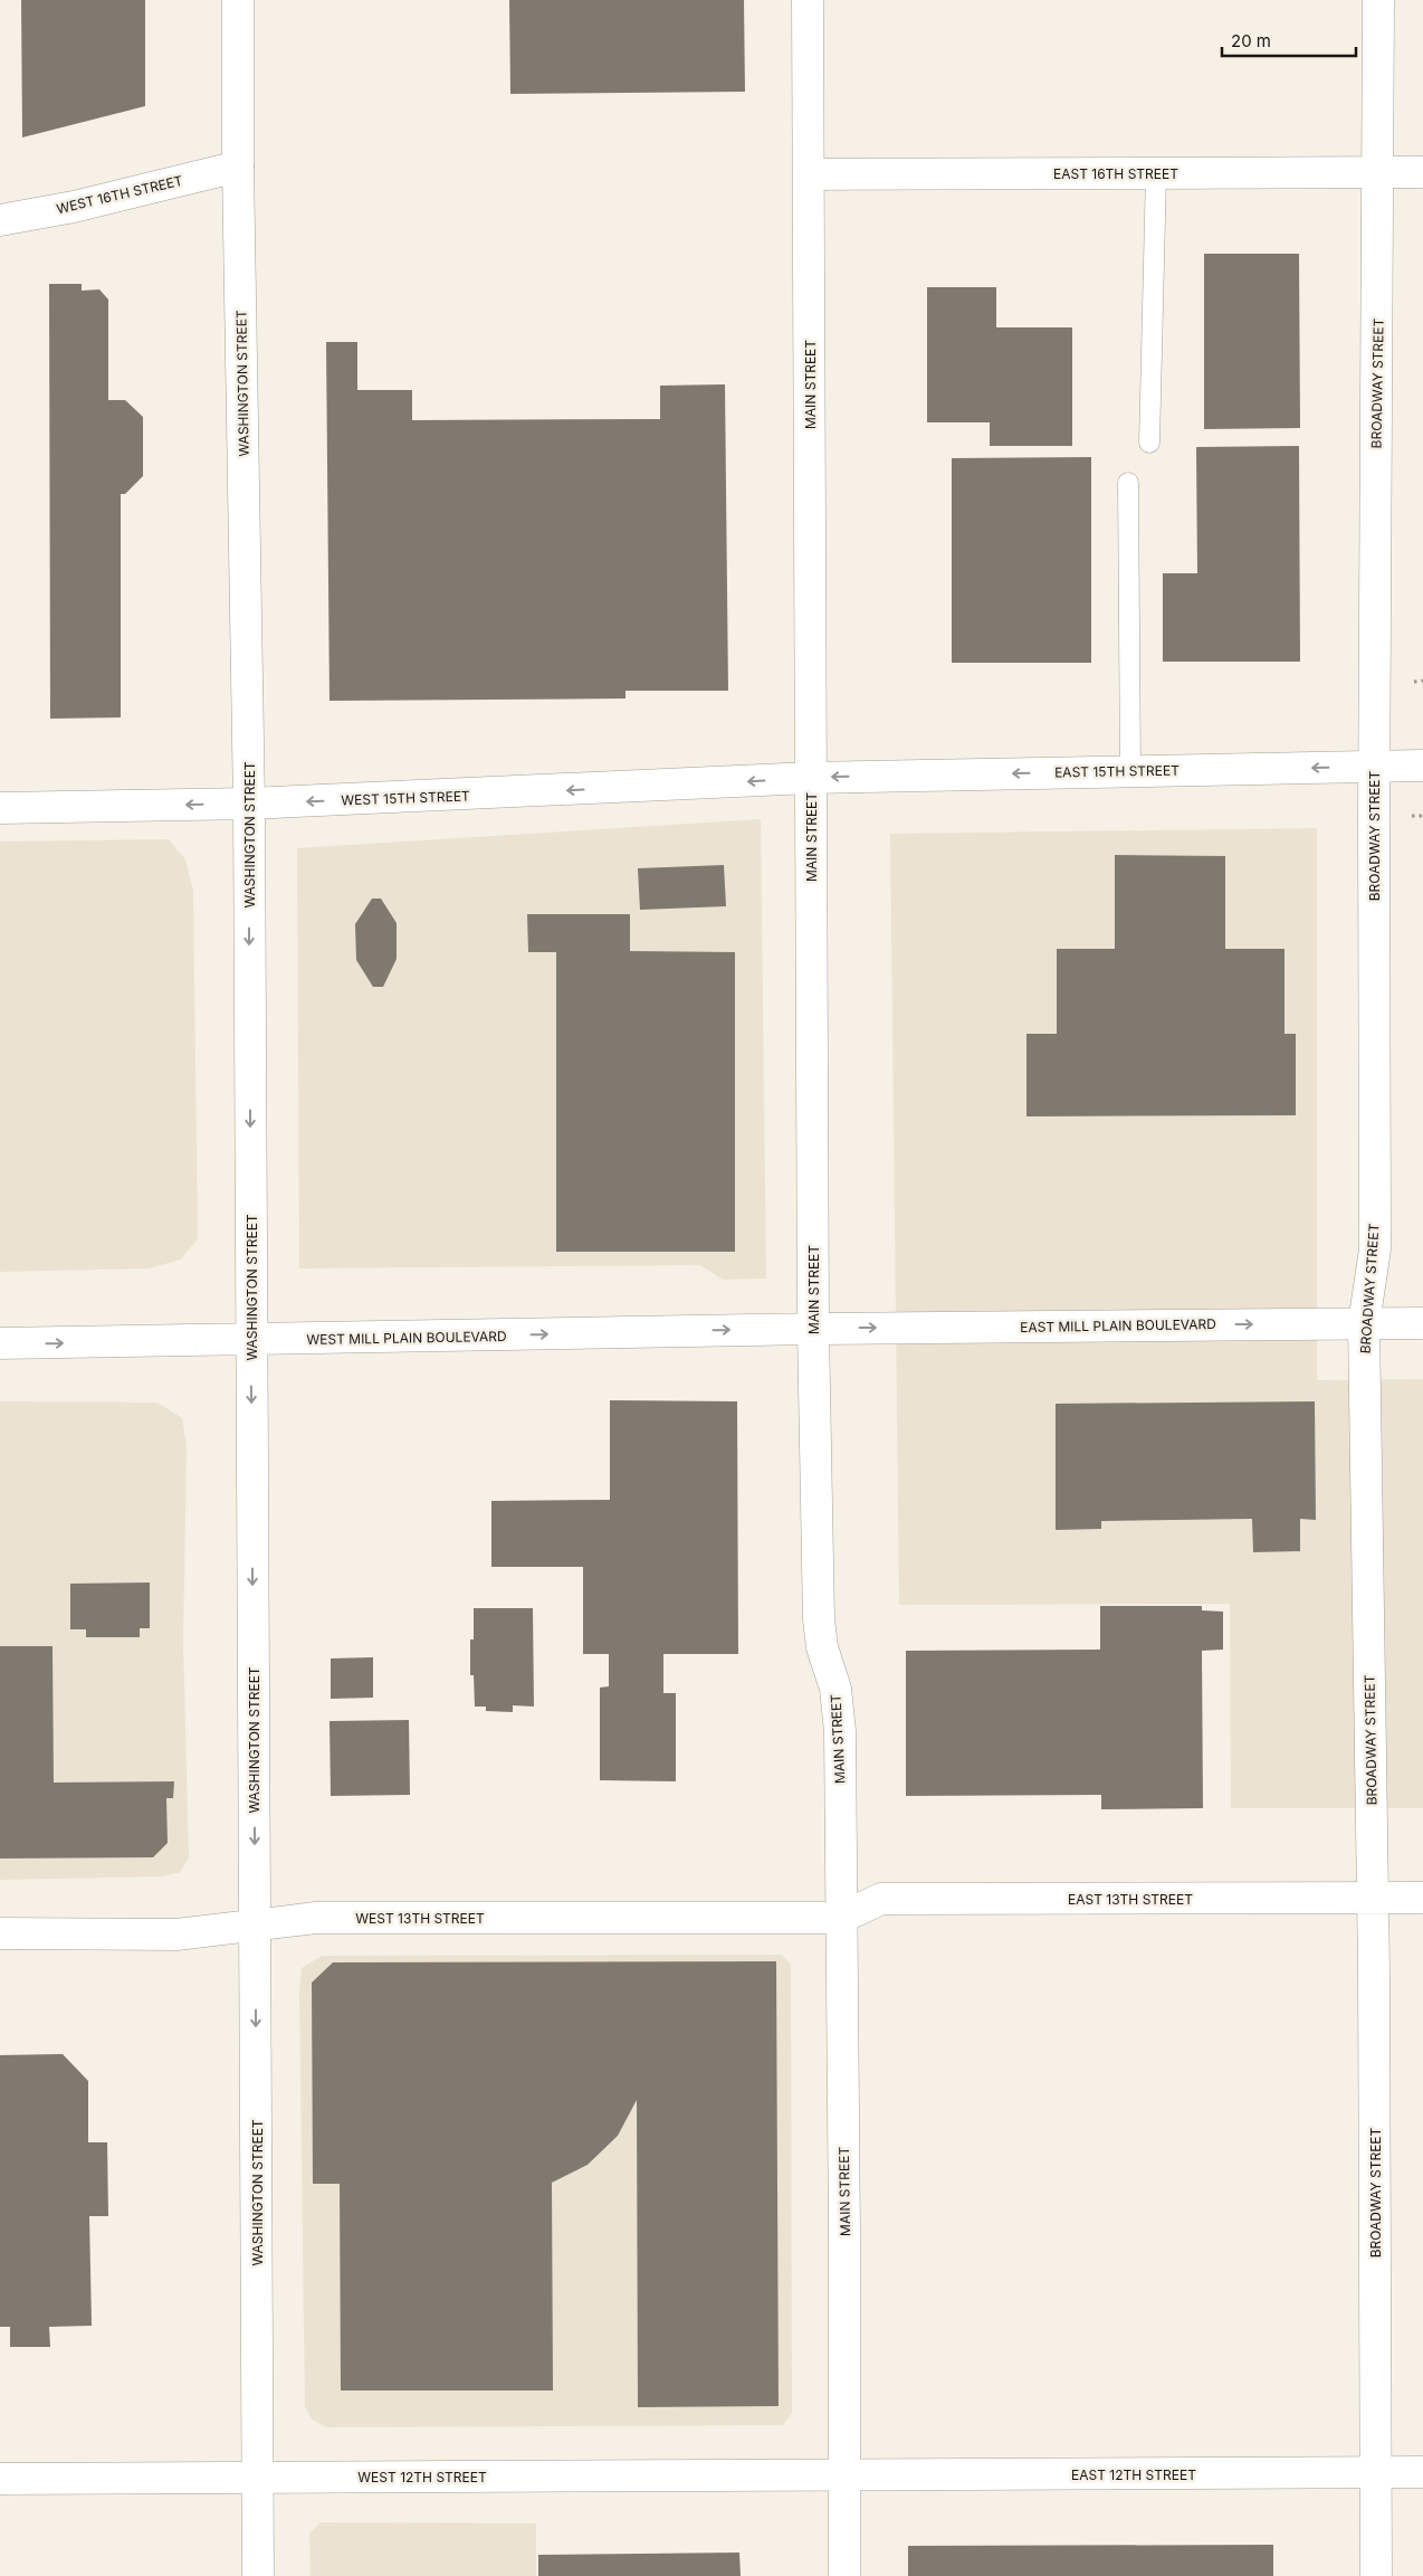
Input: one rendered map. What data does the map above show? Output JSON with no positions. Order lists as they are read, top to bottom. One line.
{"streets":{"street":["EAST 16TH STREET","WEST 16TH STREET","WASHINGTON STREET","BROADWAY STREET","MAIN STREET","EAST 15TH STREET","WEST 15TH STREET","EAST MILL PLAIN BOULEVARD","WEST MILL PLAIN BOULEVARD","EAST 13TH STREET","WEST 13TH STREET","EAST 12TH STREET","WEST 12TH STREET"]},"crossings":[["EAST 16TH STREET","BROADWAY STREET"],["EAST 16TH STREET","MAIN STREET"],["WEST 16TH STREET","WASHINGTON STREET"],["WASHINGTON STREET","WEST 15TH STREET"],["WASHINGTON STREET","WEST MILL PLAIN BOULEVARD"],["WASHINGTON STREET","WEST 13TH STREET"],["WASHINGTON STREET","WEST 12TH STREET"],["BROADWAY STREET","EAST 15TH STREET"],["BROADWAY STREET","EAST MILL PLAIN BOULEVARD"],["BROADWAY STREET","EAST 13TH STREET"],["BROADWAY STREET","EAST 12TH STREET"],["MAIN STREET","EAST 15TH STREET"],["MAIN STREET","WEST 15TH STREET"],["MAIN STREET","EAST MILL PLAIN BOULEVARD"],["MAIN STREET","WEST MILL PLAIN BOULEVARD"],["MAIN STREET","EAST 13TH STREET"],["MAIN STREET","WEST 13TH STREET"],["MAIN STREET","EAST 12TH STREET"],["MAIN STREET","WEST 12TH STREET"],["EAST 15TH STREET","WEST 15TH STREET"],["EAST MILL PLAIN BOULEVARD","WEST MILL PLAIN BOULEVARD"],["EAST 13TH STREET","WEST 13TH STREET"],["EAST 12TH STREET","WEST 12TH STREET"]],"one_way":["WASHINGTON STREET","EAST 15TH STREET","WEST 15TH STREET","EAST MILL PLAIN BOULEVARD","WEST MILL PLAIN BOULEVARD"],"scale_bar":"20 m"}
